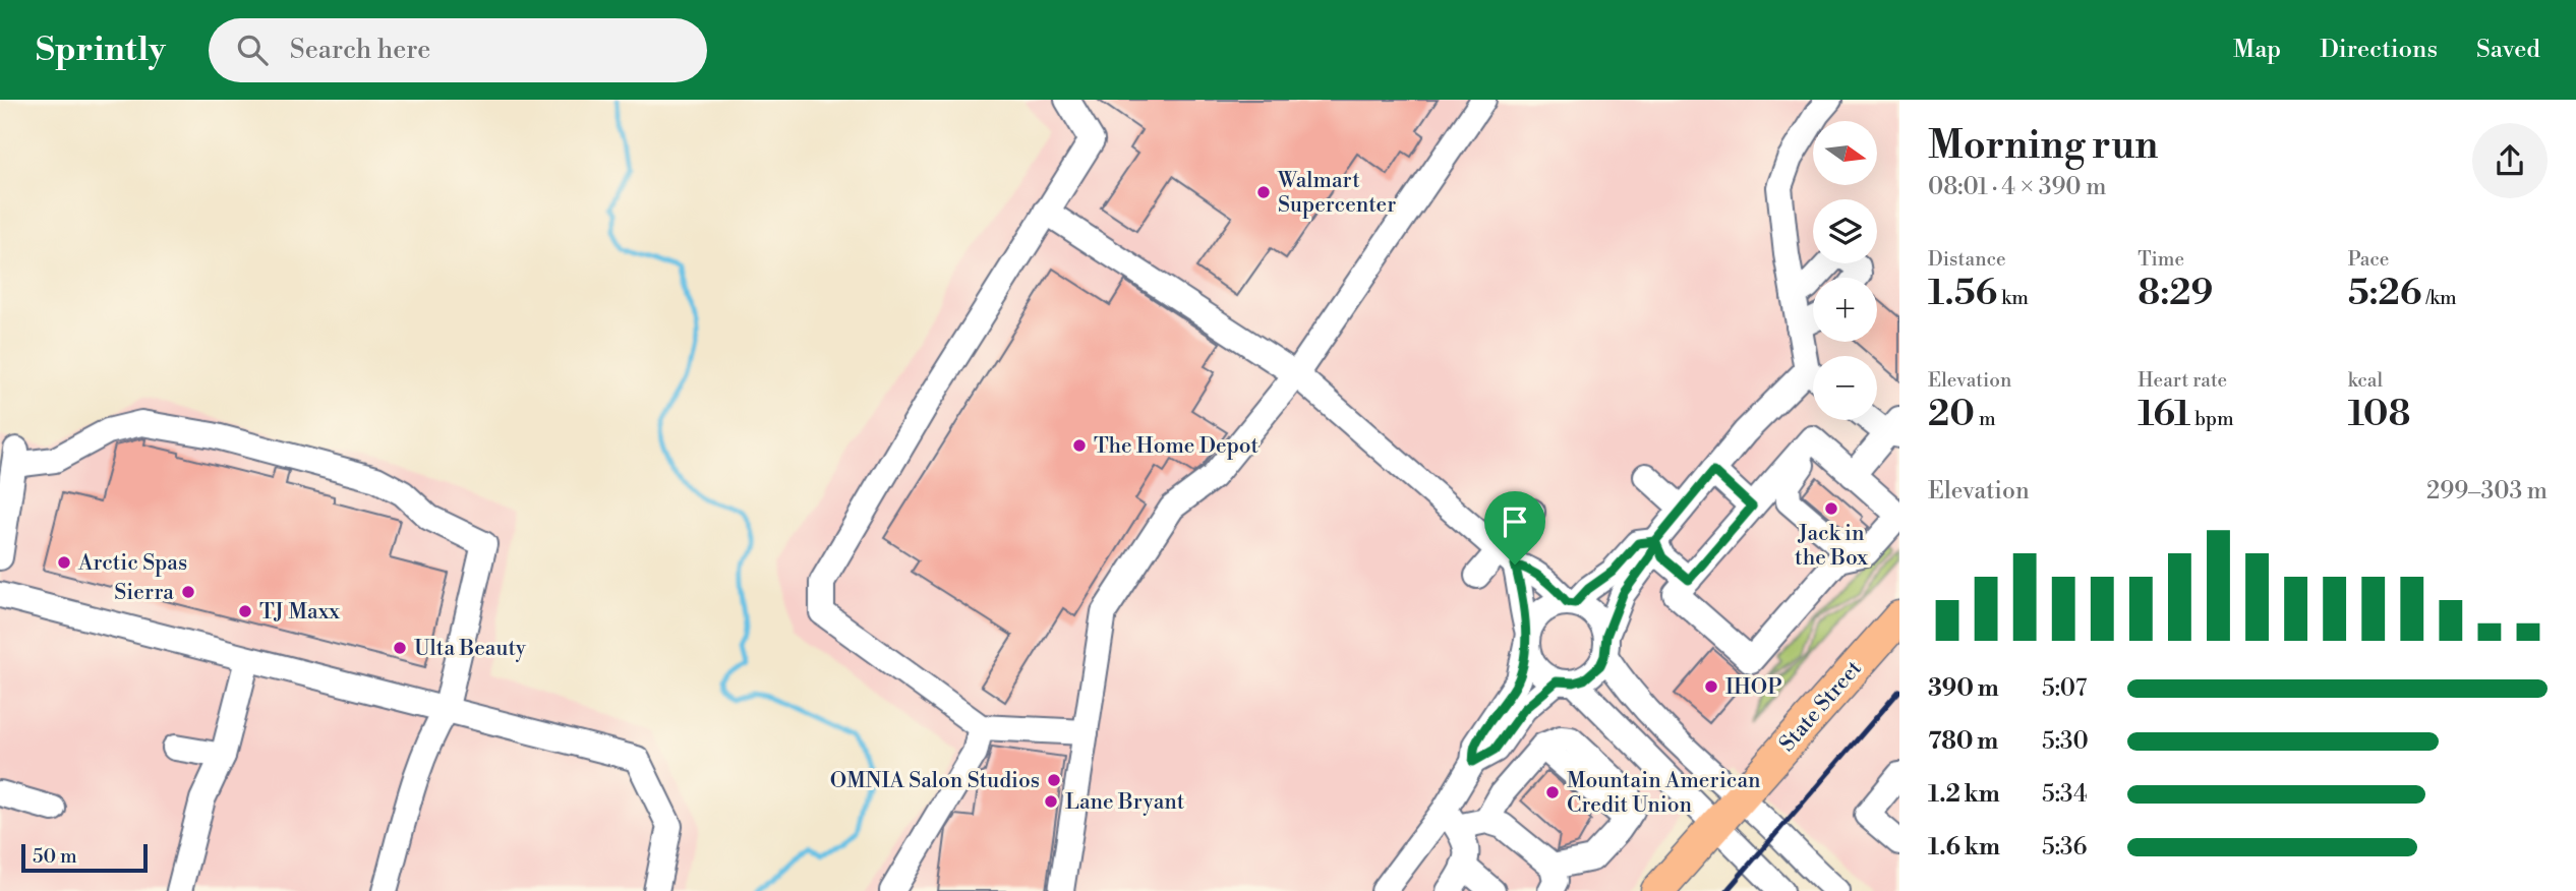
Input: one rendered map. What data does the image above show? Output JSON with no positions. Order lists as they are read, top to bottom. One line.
{"streets":{"main road":["State Street"]},"places":["Walmart Supercenter","The Home Depot","Jack in the Box","Arctic Spas","Sierra","TJ Maxx","Ulta Beauty","IHOP","OMNIA Salon Studios","Mountain American Credit Union","Lane Bryant"],"scale_bar":"50 m","north":"right","page":{"header":"Sprintly","search":"Search here","nav":["Map","Directions","Saved"],"heading":["Morning run","08:01 · 4 × 390 m"],"map_buttons":["+","−"],"stats":[["Distance","1.56 km"],["Time","8:29"],["Pace","5:26 /km"],["Elevation","20 m"],["Heart rate","161 bpm"],["kcal","108"]],"chart":["Elevation","299–303 m"],"list":[{"name":"390 m","note":"5:07"},{"name":"780 m","note":"5:30"},{"name":"1.2 km","note":"5:34"},{"name":"1.6 km","note":"5:36"}],"scale":"50 m"}}
